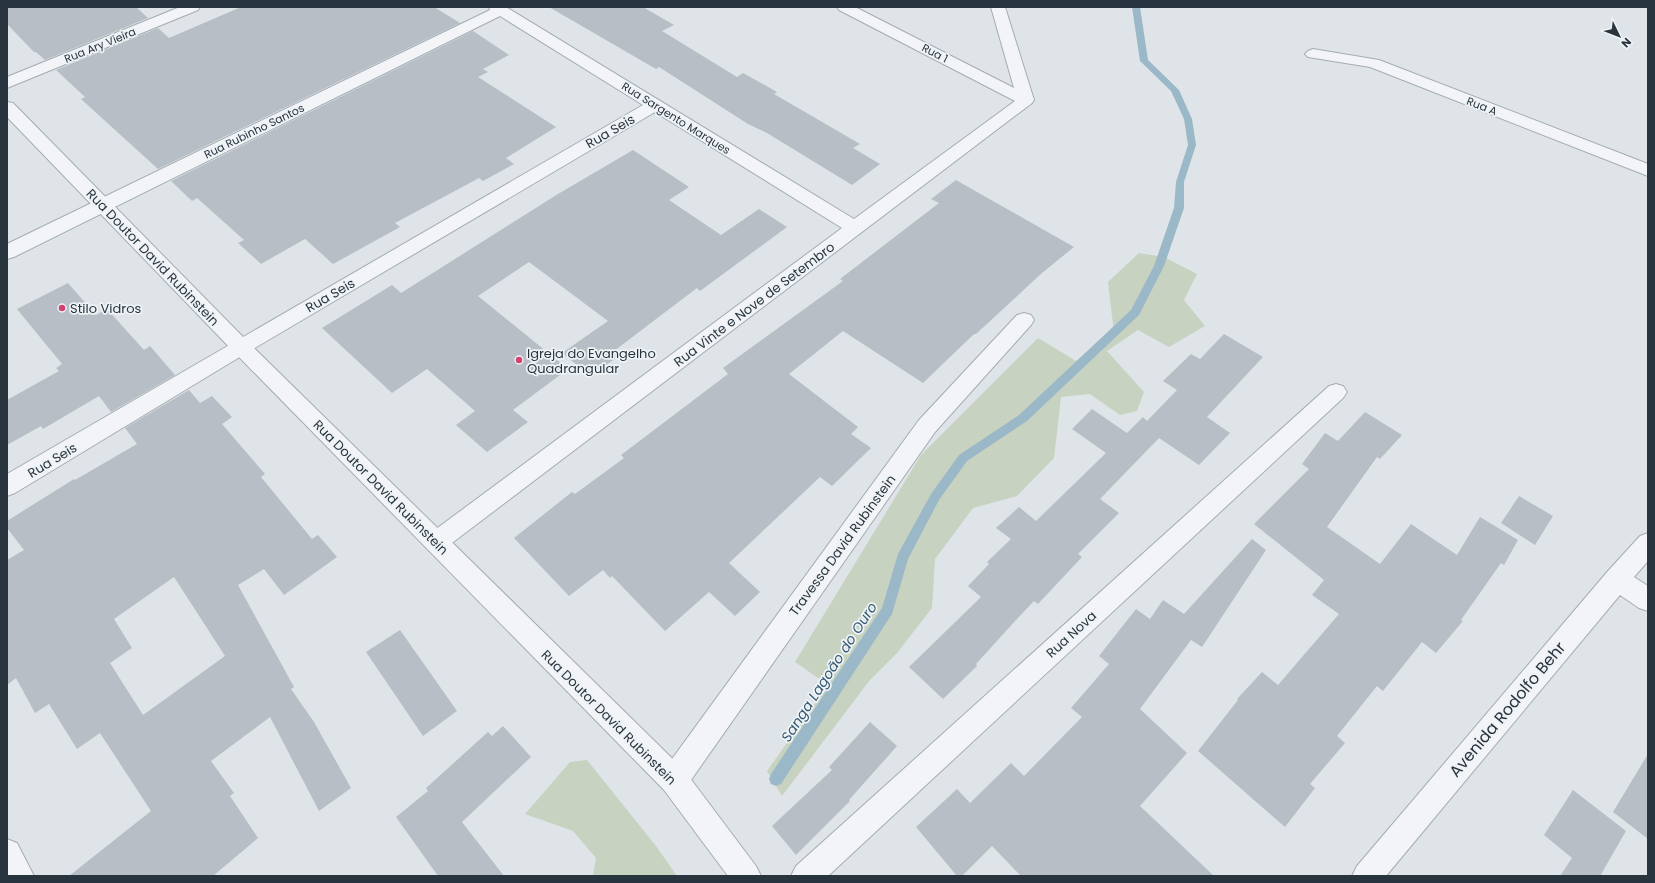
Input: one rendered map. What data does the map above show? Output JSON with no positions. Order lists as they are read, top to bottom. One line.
{"streets":{"street":["Rua Ary Vieira","Rua 1","Rua A","Rua Sargento Marques","Rua Rubinho Santos","Rua Seis","Rua Doutor David Rubinstein","Rua Vinte e Nove de Setembro","Travessa David Rubinstein","Rua Nova","Avenida Rodolfo Behr"]},"crossings":[["Rua 1","Rua Vinte e Nove de Setembro"],["Rua Sargento Marques","Rua Rubinho Santos"],["Rua Sargento Marques","Rua Seis"],["Rua Sargento Marques","Rua Vinte e Nove de Setembro"],["Rua Rubinho Santos","Rua Doutor David Rubinstein"],["Rua Seis","Rua Doutor David Rubinstein"],["Rua Doutor David Rubinstein","Rua Vinte e Nove de Setembro"],["Rua Doutor David Rubinstein","Travessa David Rubinstein"]],"water":["Sanga Lagoão do Ouro"],"places":["Stilo Vidros","Igreja do Evangelho Quadrangular"],"north":"bottom right"}
